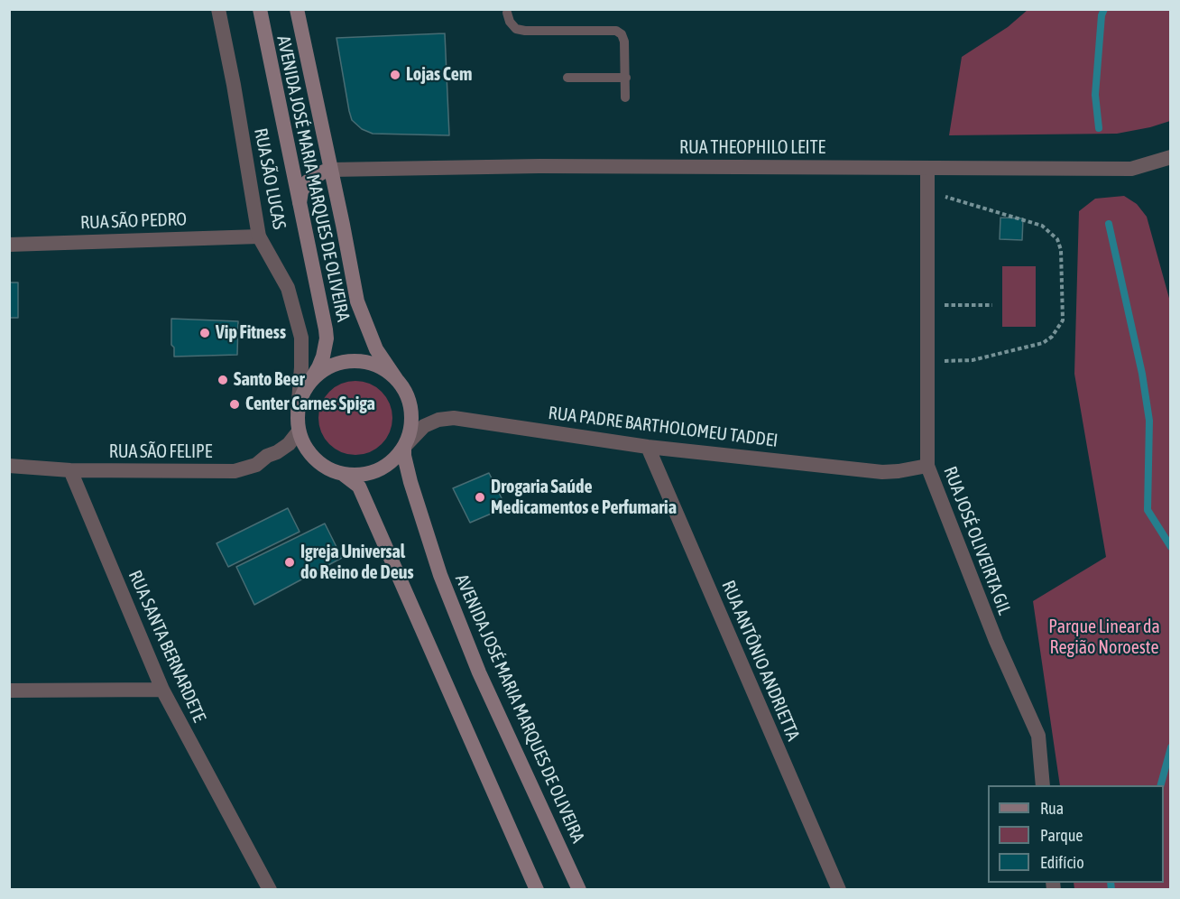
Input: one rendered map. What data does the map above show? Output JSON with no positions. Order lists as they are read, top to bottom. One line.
{"streets":{"main road":["AVENIDA JOSÉ MARIA MARQUES DE OLIVEIRA"],"street":["RUA THEOPHILO LEITE","RUA SÃO LUCAS","RUA SÃO PEDRO","RUA PADRE BARTHOLOMEU TADDEI","RUA SÃO FELIPE","RUA JOSÉ OLIVEIRTA GIL","RUA SANTA BERNARDETE","RUA ANTÔNIO ANDRIETTA"]},"crossings":[["RUA THEOPHILO LEITE","AVENIDA JOSÉ MARIA MARQUES DE OLIVEIRA"],["RUA THEOPHILO LEITE","RUA JOSÉ OLIVEIRTA GIL"],["RUA SÃO LUCAS","AVENIDA JOSÉ MARIA MARQUES DE OLIVEIRA"],["RUA SÃO LUCAS","RUA SÃO PEDRO"],["RUA SÃO LUCAS","RUA PADRE BARTHOLOMEU TADDEI"],["RUA SÃO LUCAS","RUA SÃO FELIPE"],["AVENIDA JOSÉ MARIA MARQUES DE OLIVEIRA","RUA PADRE BARTHOLOMEU TADDEI"],["AVENIDA JOSÉ MARIA MARQUES DE OLIVEIRA","RUA SÃO FELIPE"],["RUA PADRE BARTHOLOMEU TADDEI","RUA SÃO FELIPE"],["RUA PADRE BARTHOLOMEU TADDEI","RUA JOSÉ OLIVEIRTA GIL"],["RUA PADRE BARTHOLOMEU TADDEI","RUA ANTÔNIO ANDRIETTA"],["RUA SÃO FELIPE","RUA SANTA BERNARDETE"]],"parks":["Parque Linear da Região Noroeste"],"places":["Lojas Cem","Vip Fitness","Santo Beer","Center Carnes Spiga","Drogaria Saúde Medicamentos e Perfumaria","Igreja Universal do Reino de Deus"],"legend":["Rua","Parque","Edifício"]}
